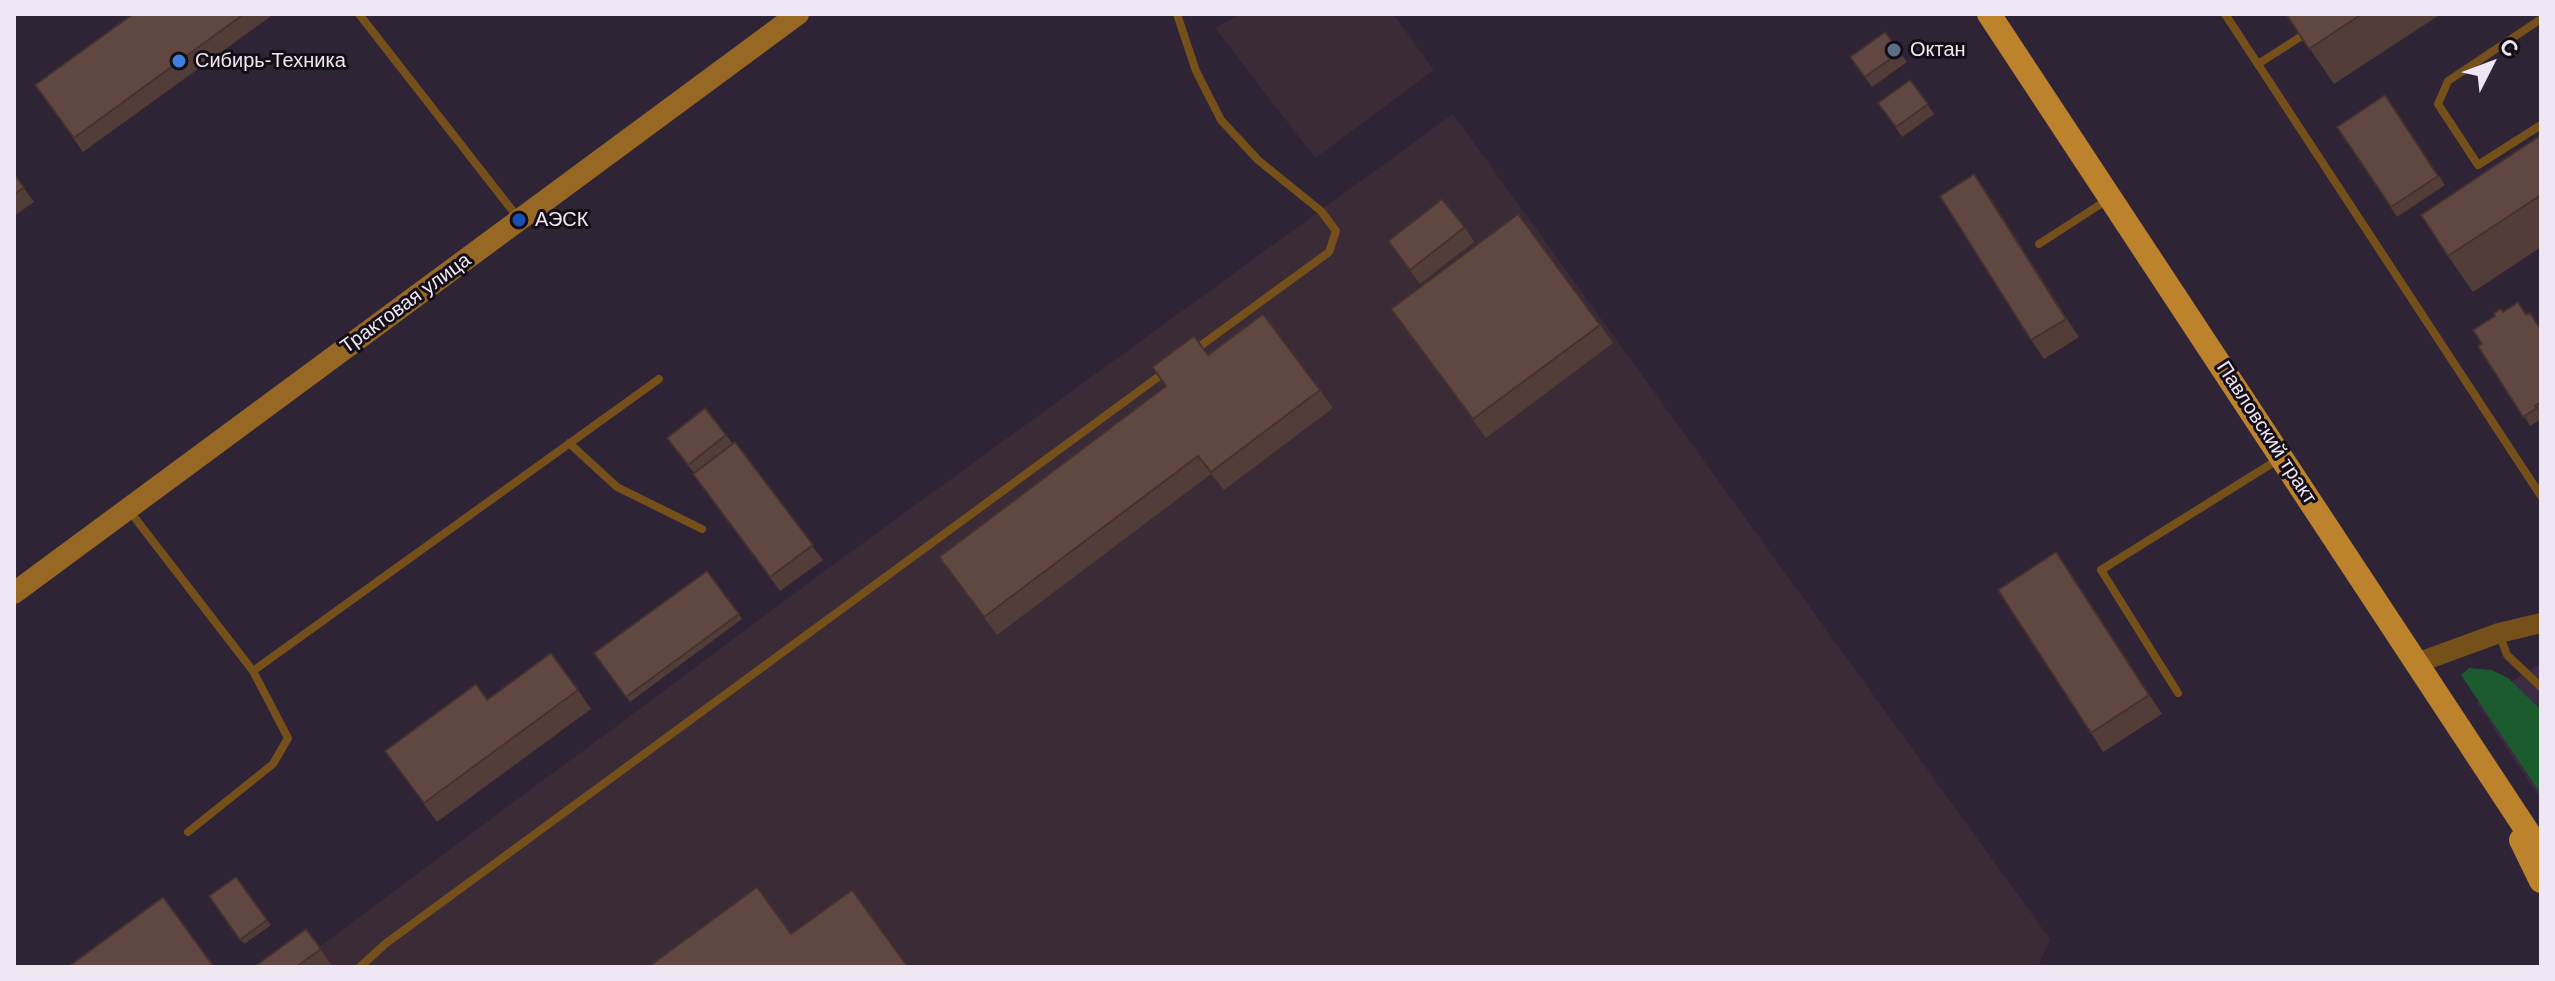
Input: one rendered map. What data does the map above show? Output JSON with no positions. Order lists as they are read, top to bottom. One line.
{"streets":{"highway":["Павловский тракт"],"main road":["Трактовая улица"]},"places":["Октан","Сибирь-Техника","АЭСК"],"north":"top right"}
